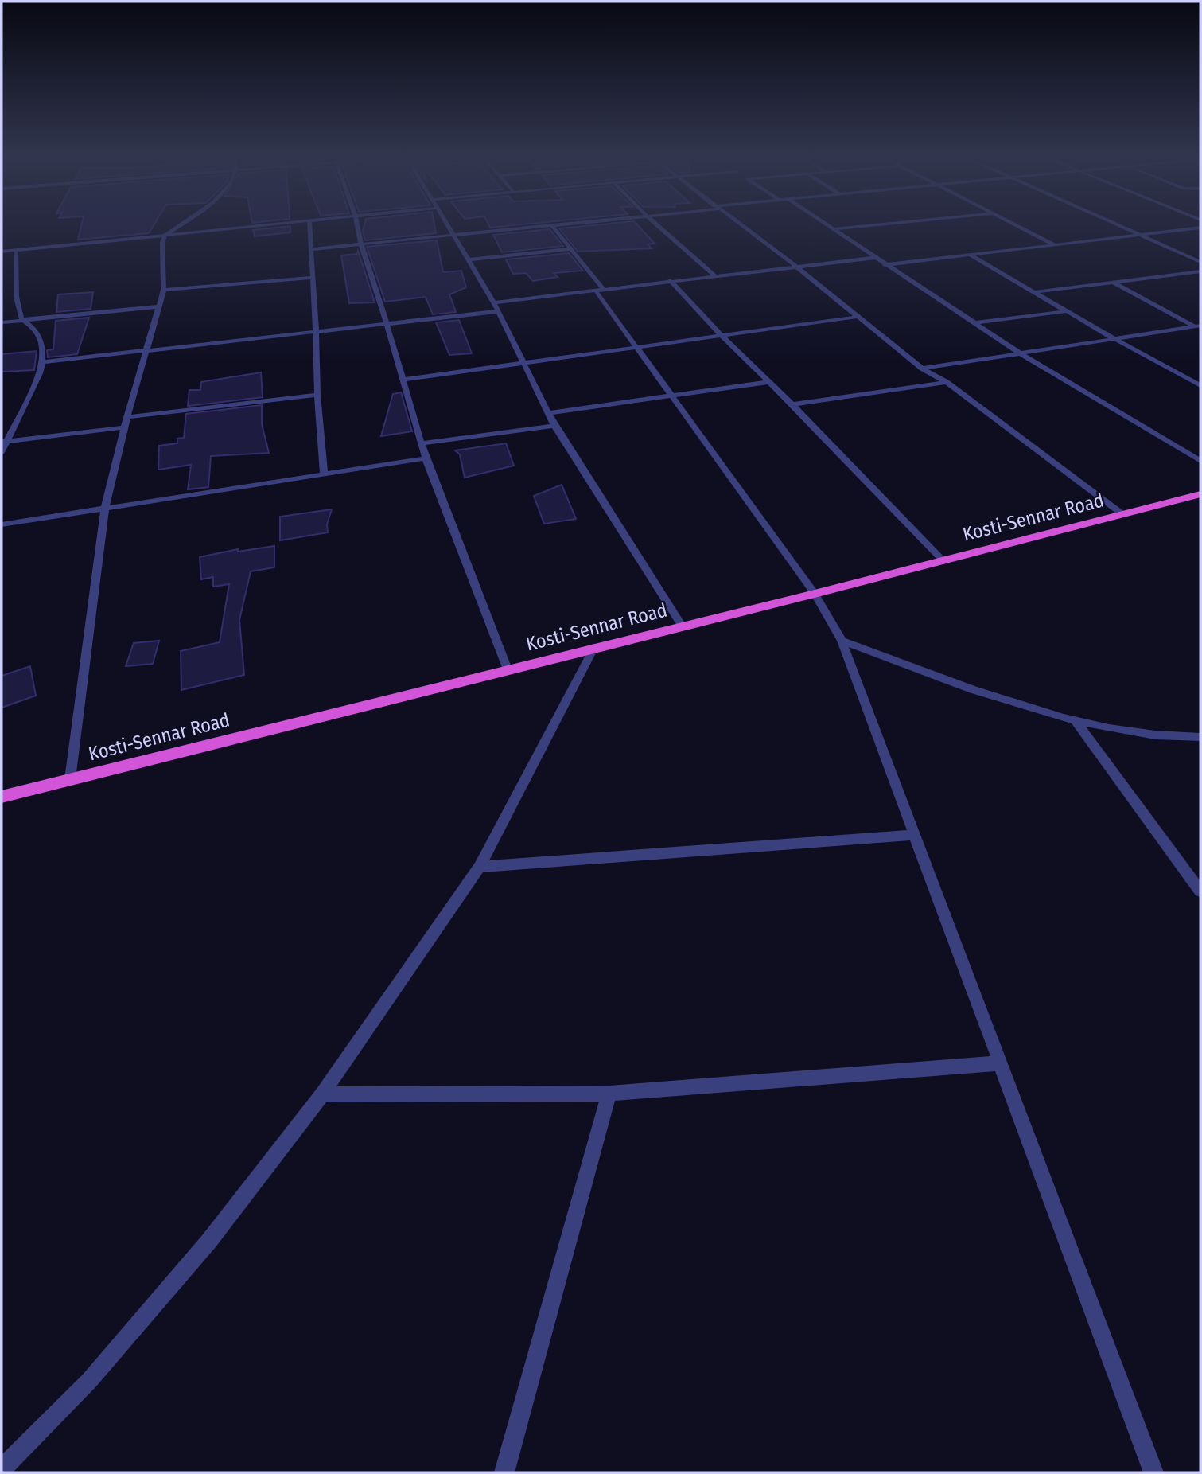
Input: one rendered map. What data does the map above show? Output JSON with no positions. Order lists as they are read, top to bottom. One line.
{"streets":{"highway":["Kosti-Sennar Road"]}}
